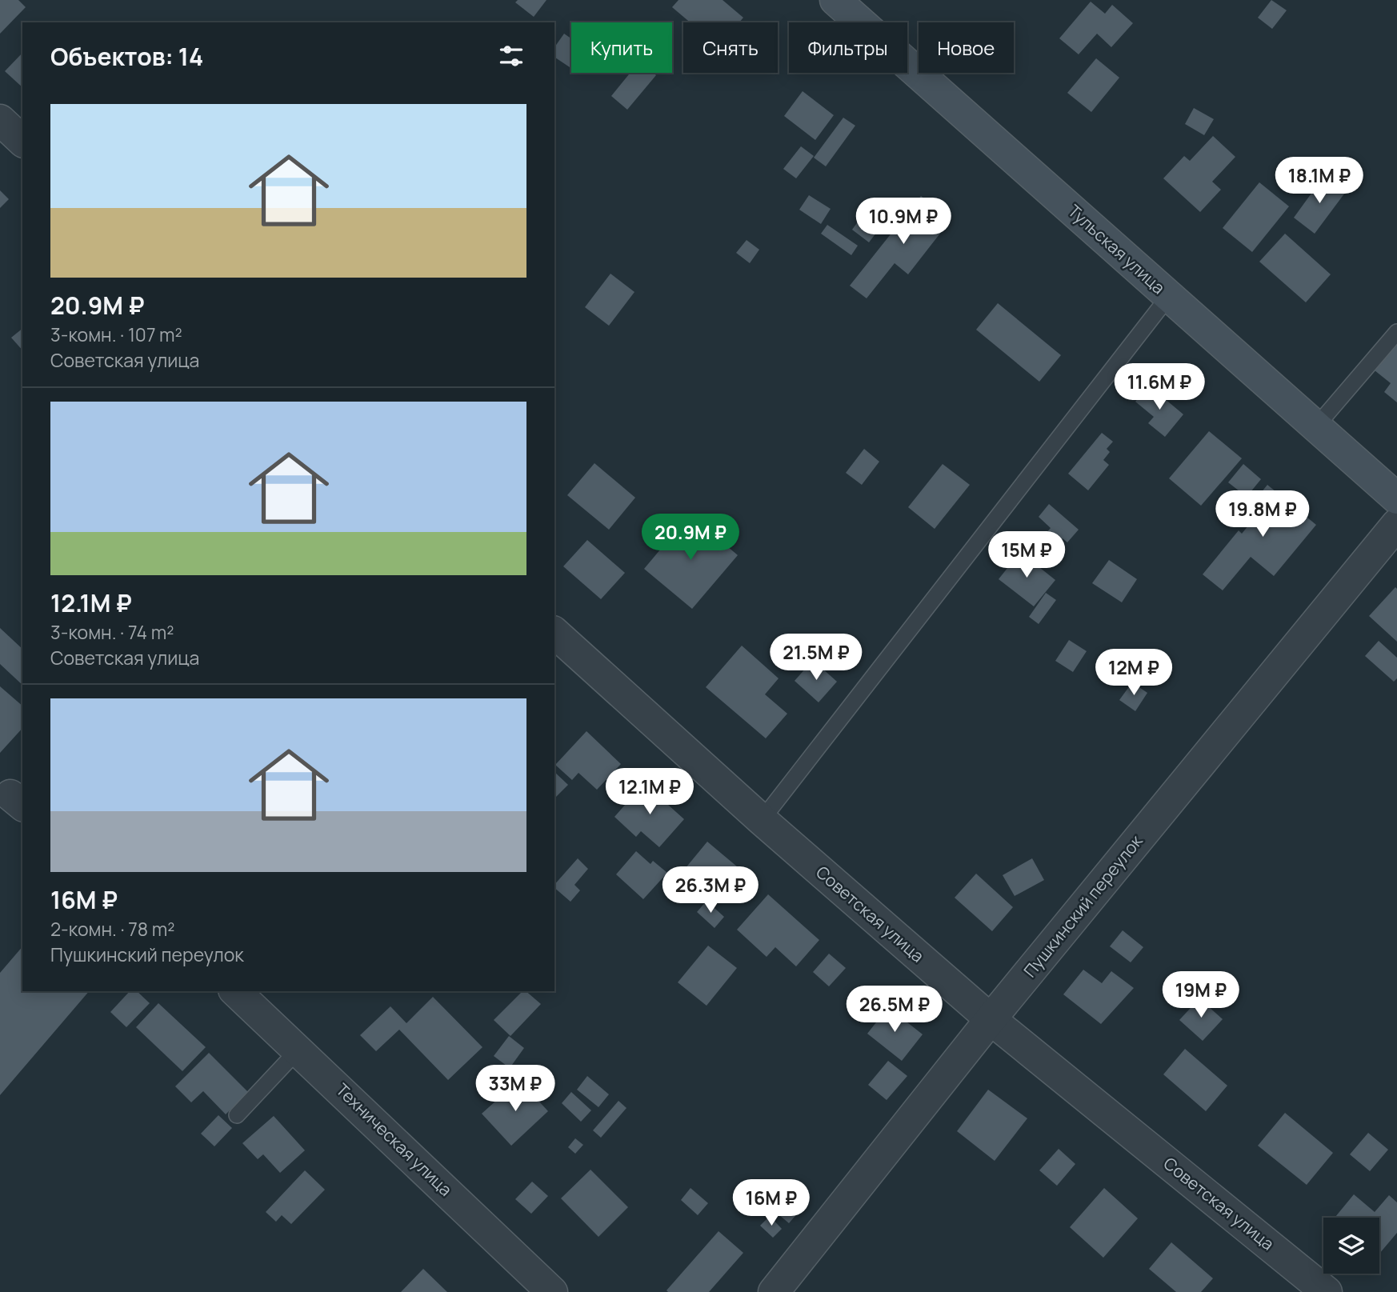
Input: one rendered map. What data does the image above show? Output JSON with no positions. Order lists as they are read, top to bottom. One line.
{"streets":{"main road":["Тульская улица"],"street":["Пушкинский переулок","Советская улица","Техническая улица"]},"crossings":[["Пушкинский переулок","Советская улица"]],"page":{"chip":["Купить","Снять","Фильтры","Новое"],"heading":"Объектов: 14","list":[{"name":"20.9M ₽","note":"3-комн. · 107 m² · Советская улица"},{"name":"12.1M ₽","note":"3-комн. · 74 m² · Советская улица"},{"name":"16M ₽","note":"2-комн. · 78 m² · Пушкинский переулок"}],"price":["18.1M ₽","10.9M ₽","11.6M ₽","19.8M ₽","20.9M ₽","15M ₽","21.5M ₽","12M ₽","12.1M ₽","26.3M ₽","19M ₽","26.5M ₽","33M ₽","16M ₽"]}}
